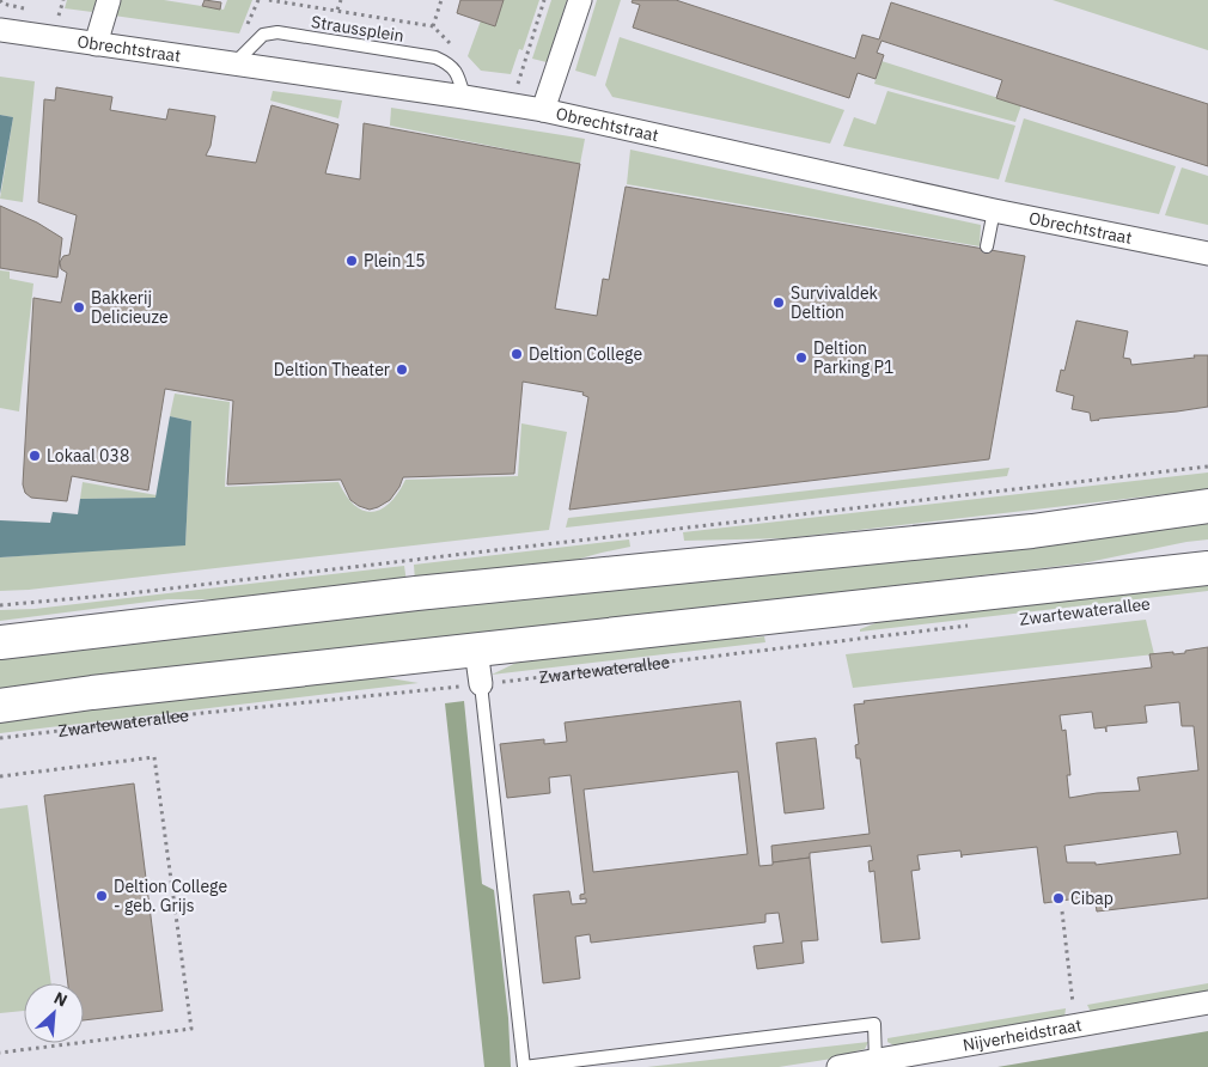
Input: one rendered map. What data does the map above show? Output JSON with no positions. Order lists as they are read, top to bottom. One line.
{"streets":{"main road":["Zwartewaterallee"],"street":["Obrechtstraat","Nijverheidstraat"],"lane":["Straussplein"]},"crossings":[["Straussplein","Obrechtstraat"]],"places":["Plein 15","Survivaldek Deltion","Bakkerij Delicieuze","Deltion College","Deltion Parking P1","Deltion Theater","Lokaal 038","Deltion College - geb. Grijs","Cibap"],"north":"top right"}
